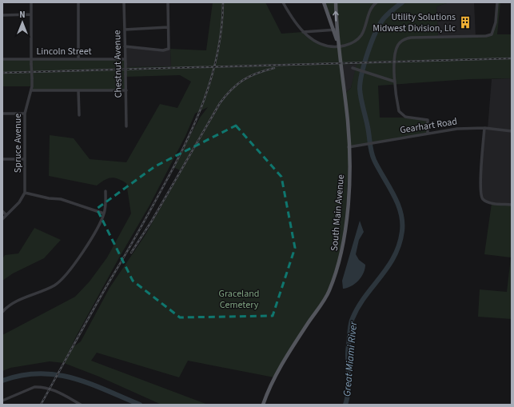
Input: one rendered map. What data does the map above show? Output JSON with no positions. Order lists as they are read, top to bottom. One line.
{"streets":{"main road":["South Main Avenue"],"street":["Lincoln Street","Chestnut Avenue","Gearhart Road","Spruce Avenue"]},"crossings":[["Lincoln Street","Chestnut Avenue"],["Lincoln Street","Spruce Avenue"],["Gearhart Road","South Main Avenue"]],"water":["Great Miami River"],"parks":["Graceland Cemetery"],"places":{"building":["Utility Solutions Midwest Division, Llc"]},"north":"top"}
